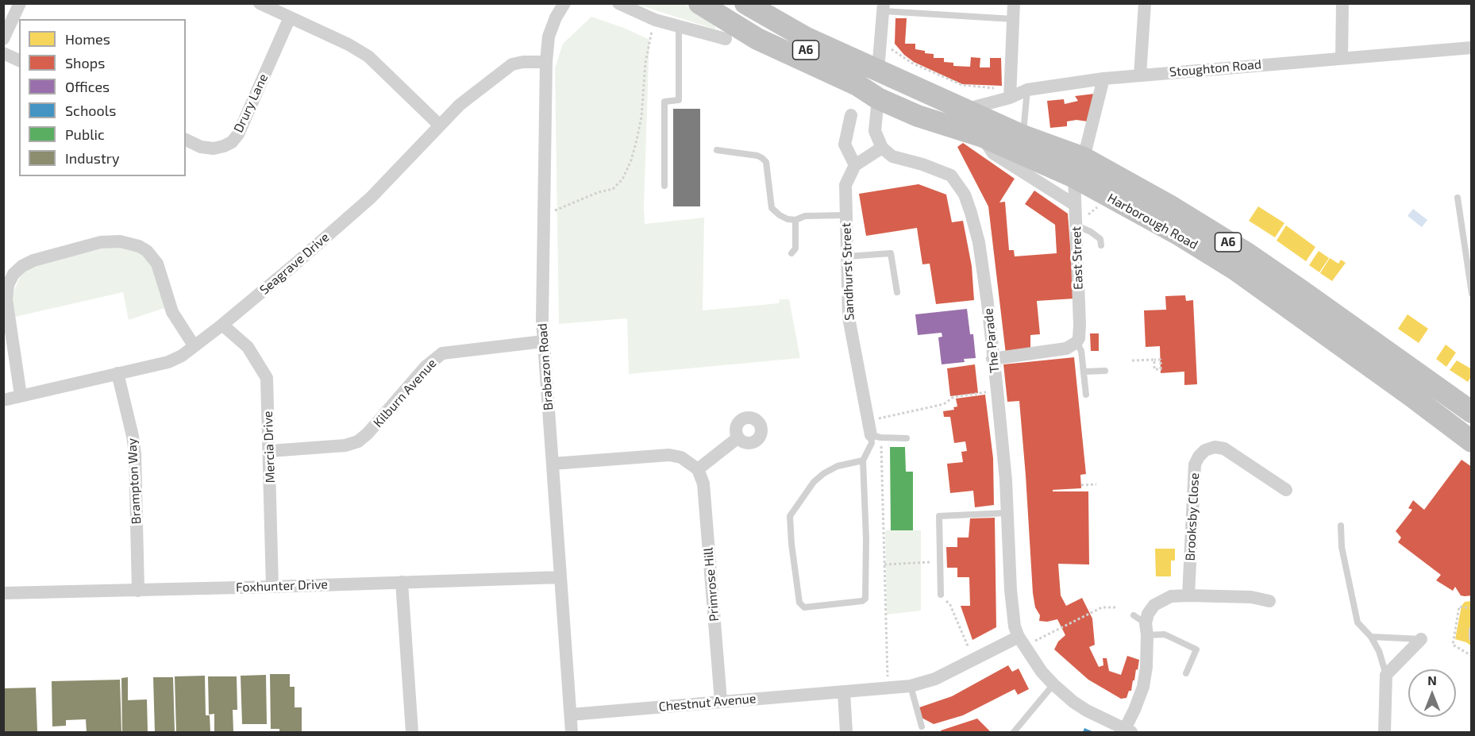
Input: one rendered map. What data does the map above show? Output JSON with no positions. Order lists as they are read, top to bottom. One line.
{"streets":{"highway":["A6","Harborough Road"],"street":["Stoughton Road","Drury Lane","East Street","Seagrave Drive","Sandhurst Street","The Parade","Brabazon Road","Kilburn Avenue","Mercia Drive","Brampton Way","Brooksby Close","Primrose Hill","Foxhunter Drive","Chestnut Avenue"]},"crossings":[["A6","Harborough Road"],["Stoughton Road","Harborough Road"],["Stoughton Road","East Street"],["Harborough Road","East Street"],["Seagrave Drive","Brabazon Road"],["Seagrave Drive","Mercia Drive"],["Seagrave Drive","Brampton Way"],["The Parade","Chestnut Avenue"],["Brabazon Road","Kilburn Avenue"],["Brabazon Road","Foxhunter Drive"],["Brabazon Road","Chestnut Avenue"],["Kilburn Avenue","Mercia Drive"],["Mercia Drive","Foxhunter Drive"],["Brampton Way","Foxhunter Drive"],["Primrose Hill","Chestnut Avenue"]],"legend":["Homes","Shops","Offices","Schools","Public","Industry"],"north":"top"}
